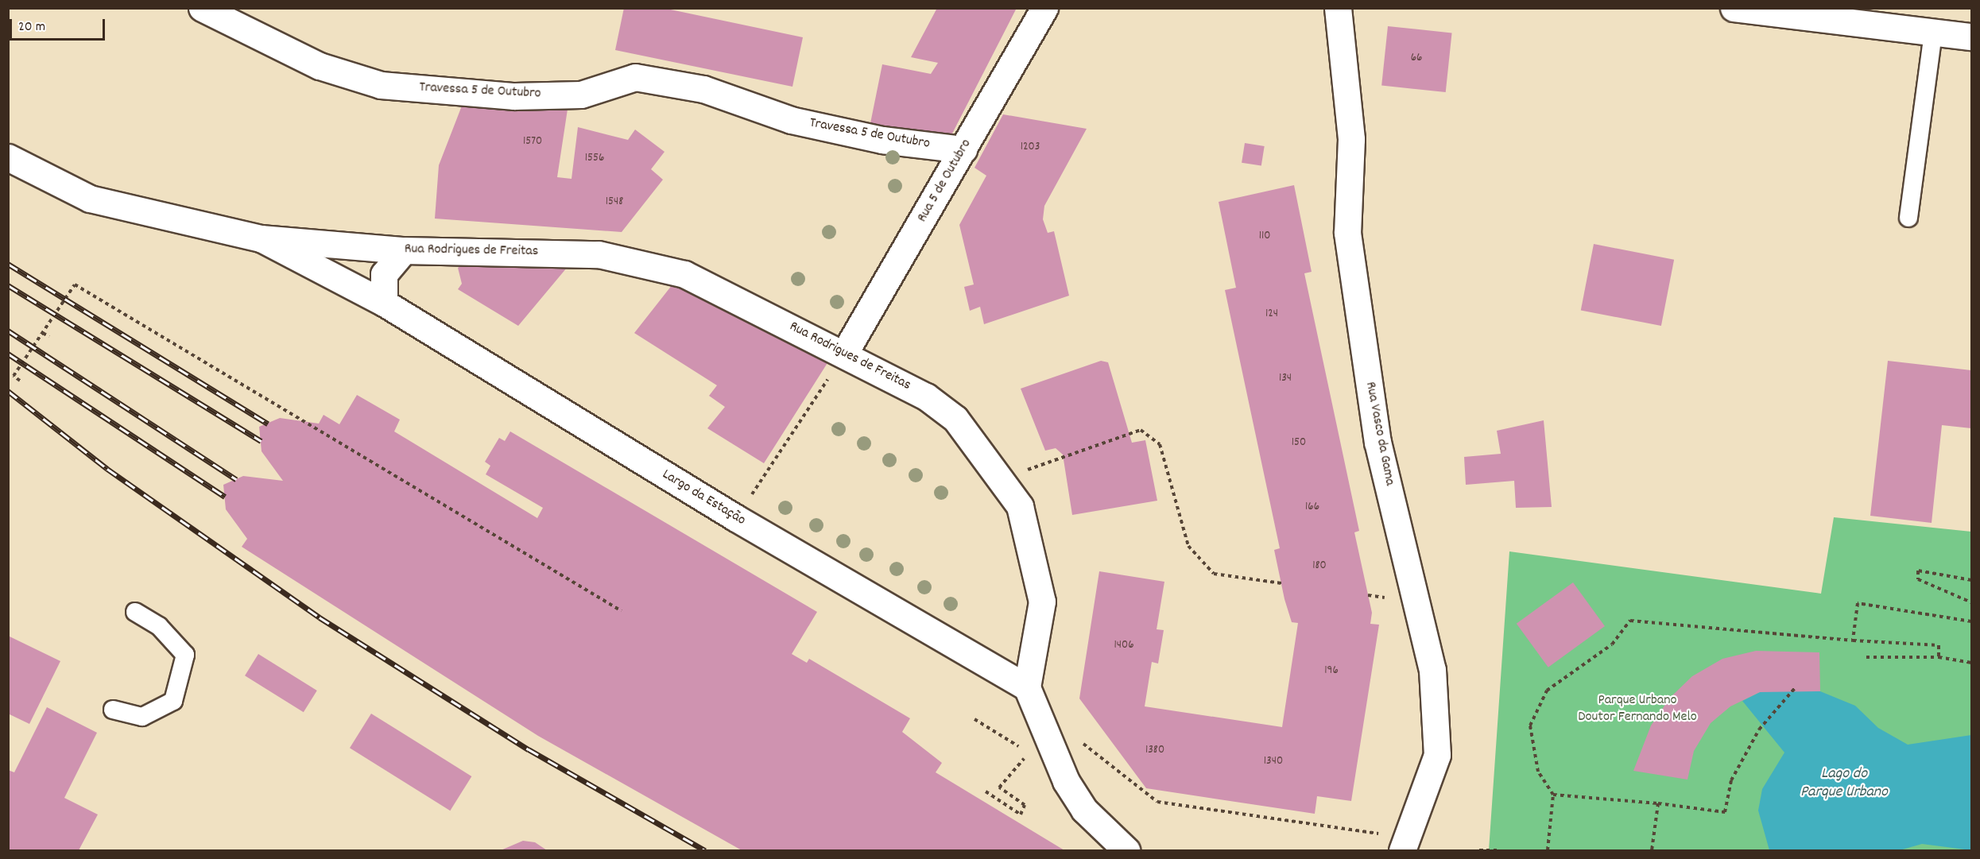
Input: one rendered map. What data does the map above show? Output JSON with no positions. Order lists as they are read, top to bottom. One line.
{"streets":{"main road":["Travessa 5 de Outubro","Rua 5 de Outubro","Rua Rodrigues de Freitas","Rua Vasco da Gama","Largo da Estação"]},"crossings":[["Travessa 5 de Outubro","Rua 5 de Outubro"],["Rua 5 de Outubro","Rua Rodrigues de Freitas"],["Rua Rodrigues de Freitas","Largo da Estação"]],"water":["Lago do Parque Urbano"],"parks":["Parque Urbano Doutor Fernando Melo"],"house_numbers":["66","1570","1203","1556","1548","110","124","134","150","166","180","1406","196","1380","1340"],"scale_bar":"20 m"}
